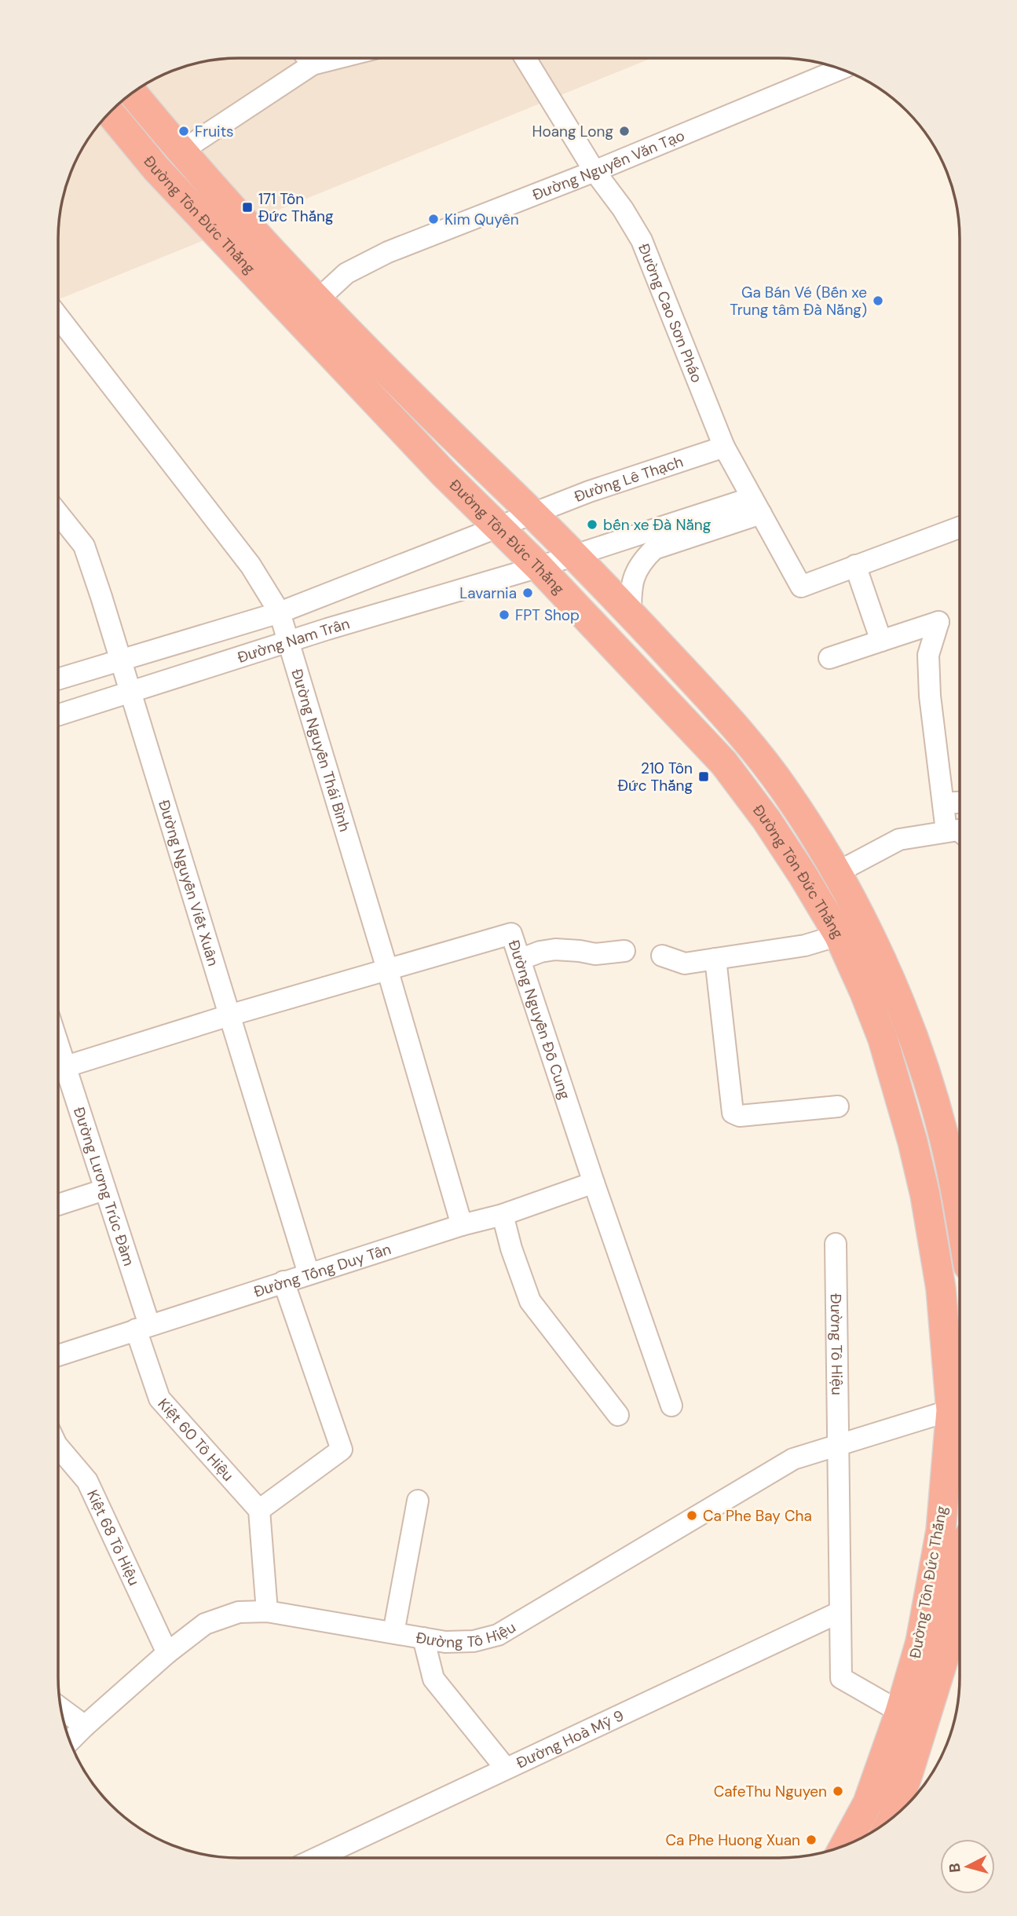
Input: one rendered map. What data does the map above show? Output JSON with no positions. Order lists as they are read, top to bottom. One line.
{"streets":{"highway":["Đường Tôn Đức Thắng"],"street":["Đường Nguyễn Văn Tạo","Đường Cao Sơn Pháo","Đường Lê Thạch","Đường Nam Trân","Đường Nguyễn Thái Bình","Đường Nguyễn Viết Xuân","Đường Nguyễn Đỗ Cung","Đường Lương Trúc Đàm","Đường Tống Duy Tân","Đường Tô Hiệu","Kiệt 60 Tô Hiệu","Kiệt 68 Tô Hiệu","Đường Hoà Mỹ 9"]},"crossings":[["Đường Nguyễn Văn Tạo","Đường Tôn Đức Thắng"],["Đường Nguyễn Văn Tạo","Đường Cao Sơn Pháo"],["Đường Tôn Đức Thắng","Đường Lê Thạch"],["Đường Tôn Đức Thắng","Đường Nam Trân"],["Đường Tôn Đức Thắng","Đường Tô Hiệu"],["Đường Cao Sơn Pháo","Đường Lê Thạch"],["Đường Lê Thạch","Đường Nam Trân"],["Đường Nam Trân","Đường Nguyễn Thái Bình"],["Đường Nam Trân","Đường Nguyễn Viết Xuân"],["Đường Nguyễn Thái Bình","Đường Nguyễn Đỗ Cung"],["Đường Nguyễn Thái Bình","Đường Tống Duy Tân"],["Đường Nguyễn Viết Xuân","Đường Nguyễn Đỗ Cung"],["Đường Nguyễn Viết Xuân","Đường Tống Duy Tân"],["Đường Nguyễn Đỗ Cung","Đường Tống Duy Tân"],["Đường Lương Trúc Đàm","Đường Tống Duy Tân"],["Đường Lương Trúc Đàm","Kiệt 60 Tô Hiệu"],["Đường Tống Duy Tân","Kiệt 60 Tô Hiệu"],["Đường Tô Hiệu","Kiệt 68 Tô Hiệu"],["Đường Tô Hiệu","Đường Hoà Mỹ 9"]],"places":{"other":["Fruits","Hoang Long","Kim Quyên","Ga Bán Vé (Bến xe Trung tâm Đà Nẵng)","bến xe Đà Nẵng","Lavarnia","FPT Shop","Ca Phe Bay Cha","CafeThu Nguyen","Ca Phe Huong Xuan"],"transit":["171 Tôn Đức Thắng","210 Tôn Đức Thắng"]},"north":"left"}
